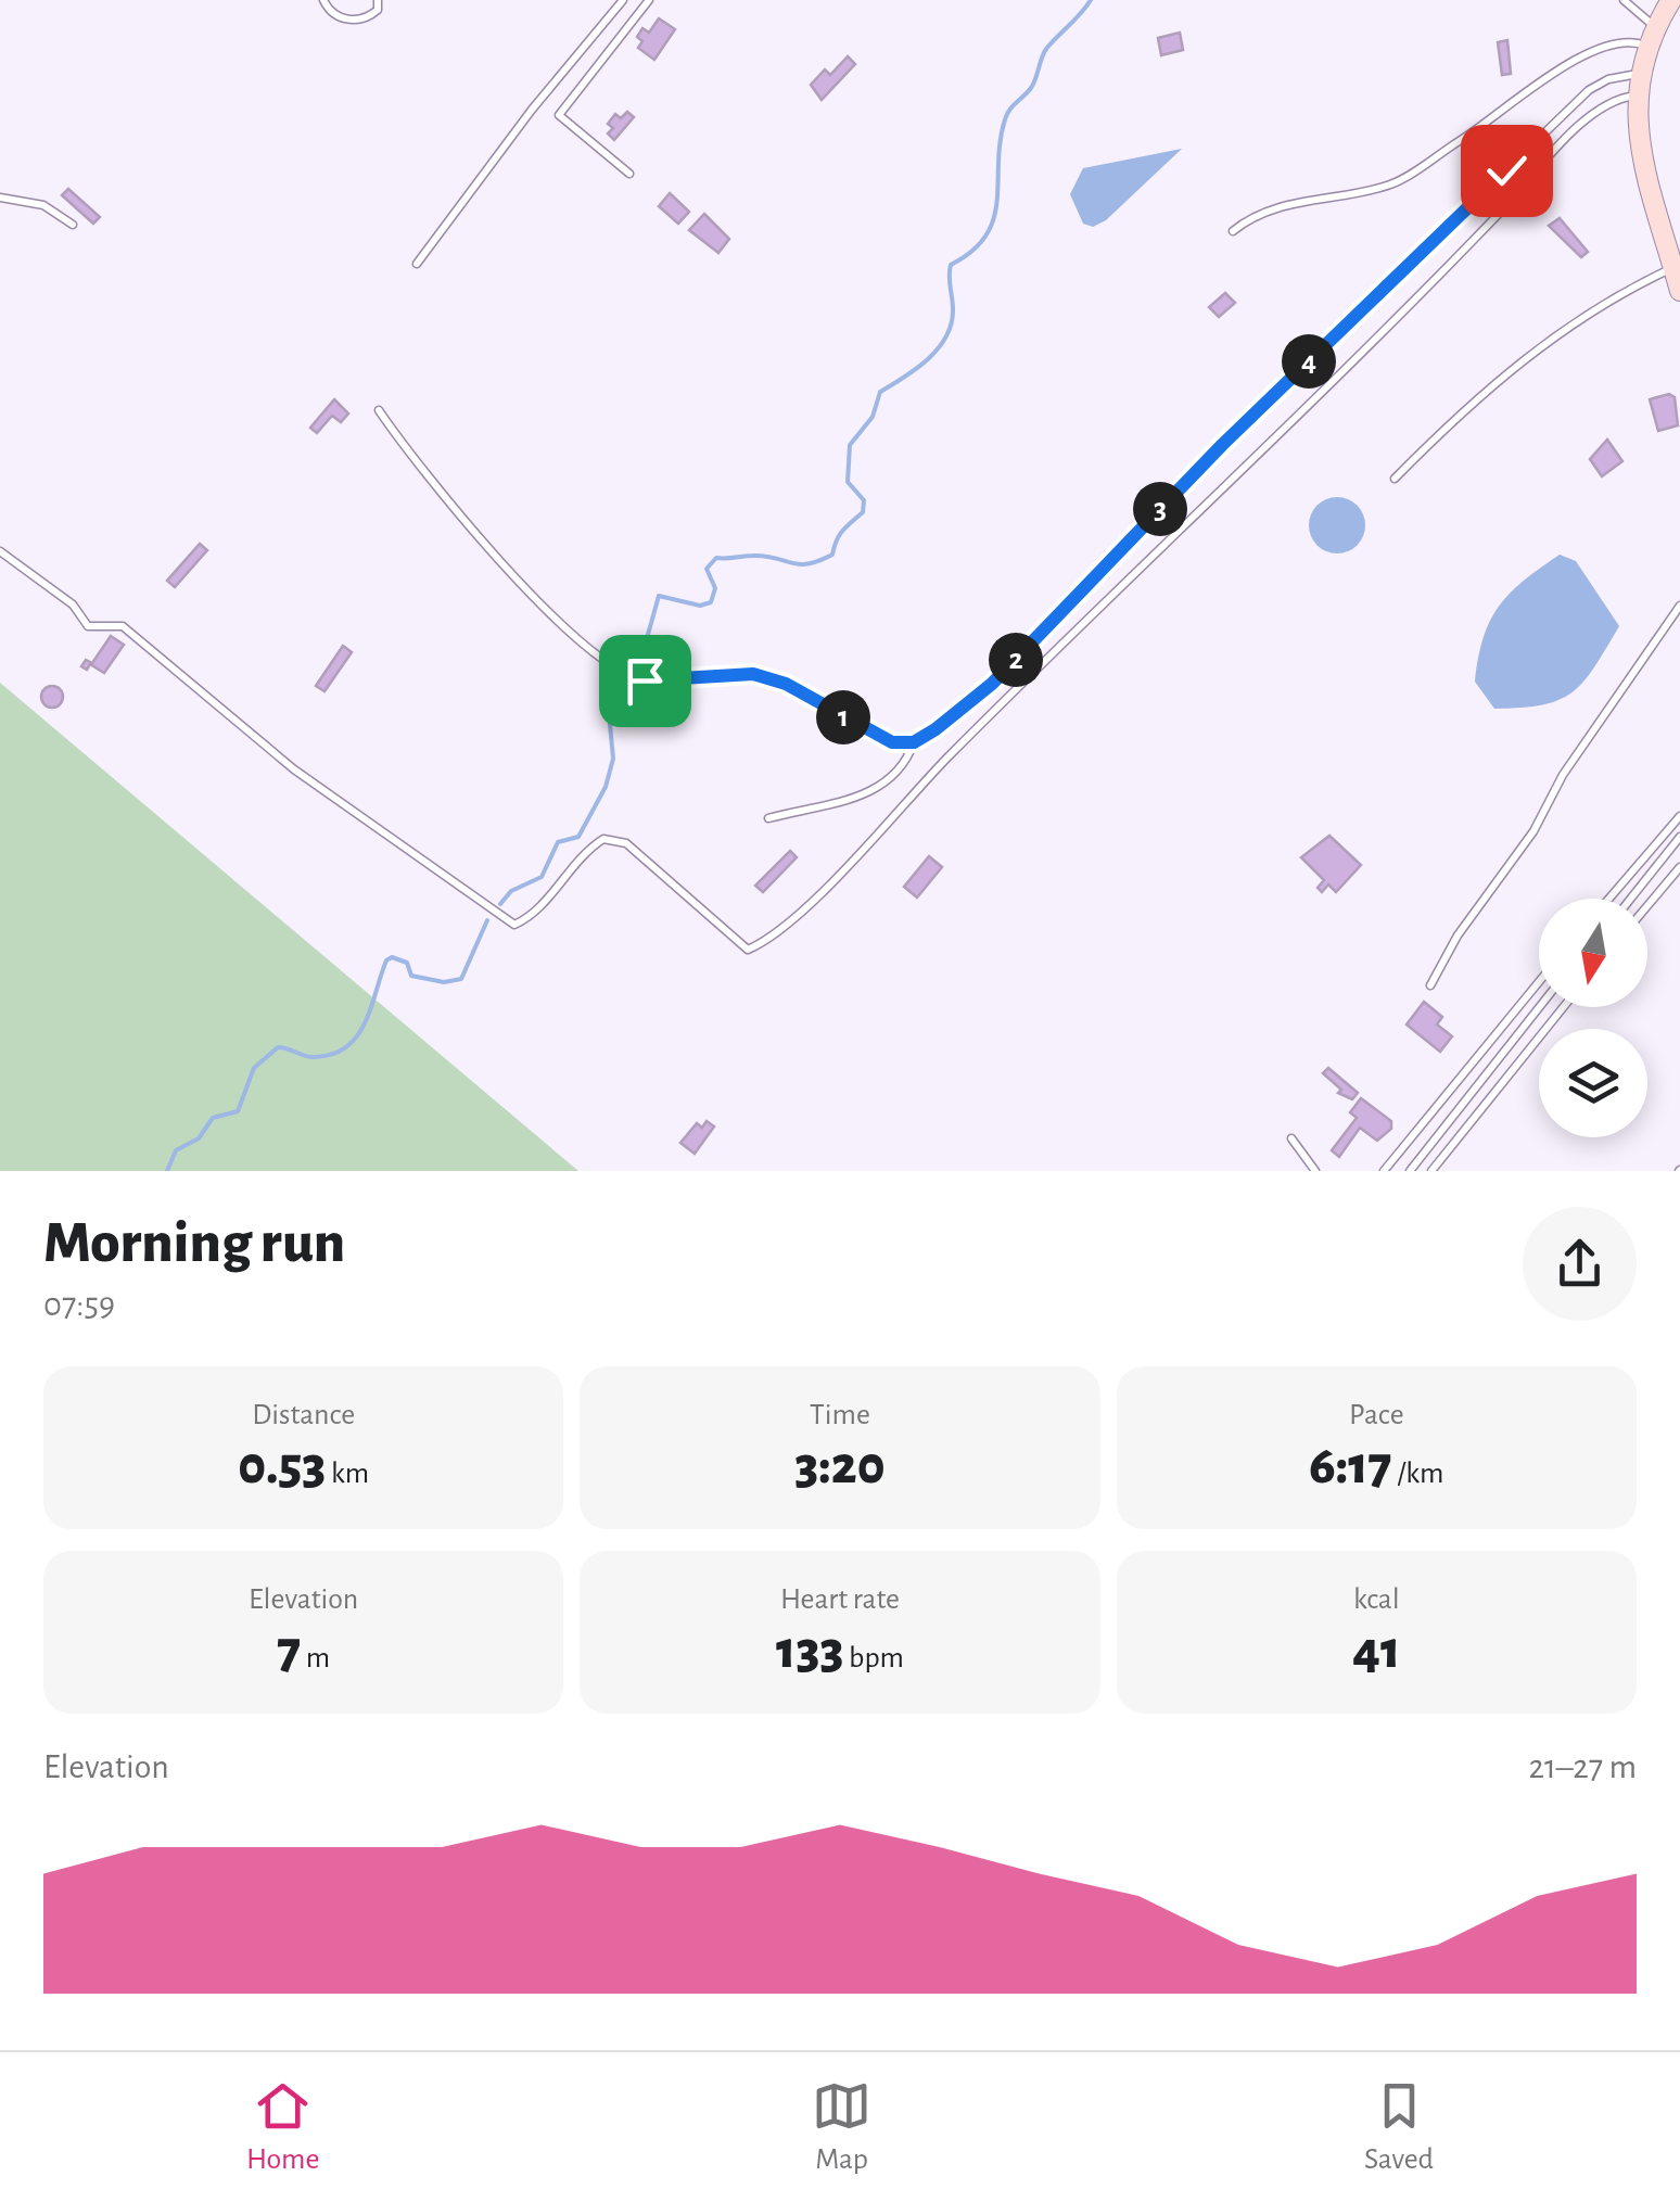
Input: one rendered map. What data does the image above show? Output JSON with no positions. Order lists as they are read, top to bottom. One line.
{"north":"bottom","page":{"pins":["4","3","2","1"],"heading":["Morning run","07:59"],"stats":[["Distance","0.53 km"],["Time","3:20"],["Pace","6:17 /km"],["Elevation","7 m"],["Heart rate","133 bpm"],["kcal","41"]],"chart":["Elevation","21–27 m"],"tabs":["Home","Map","Saved"]}}
